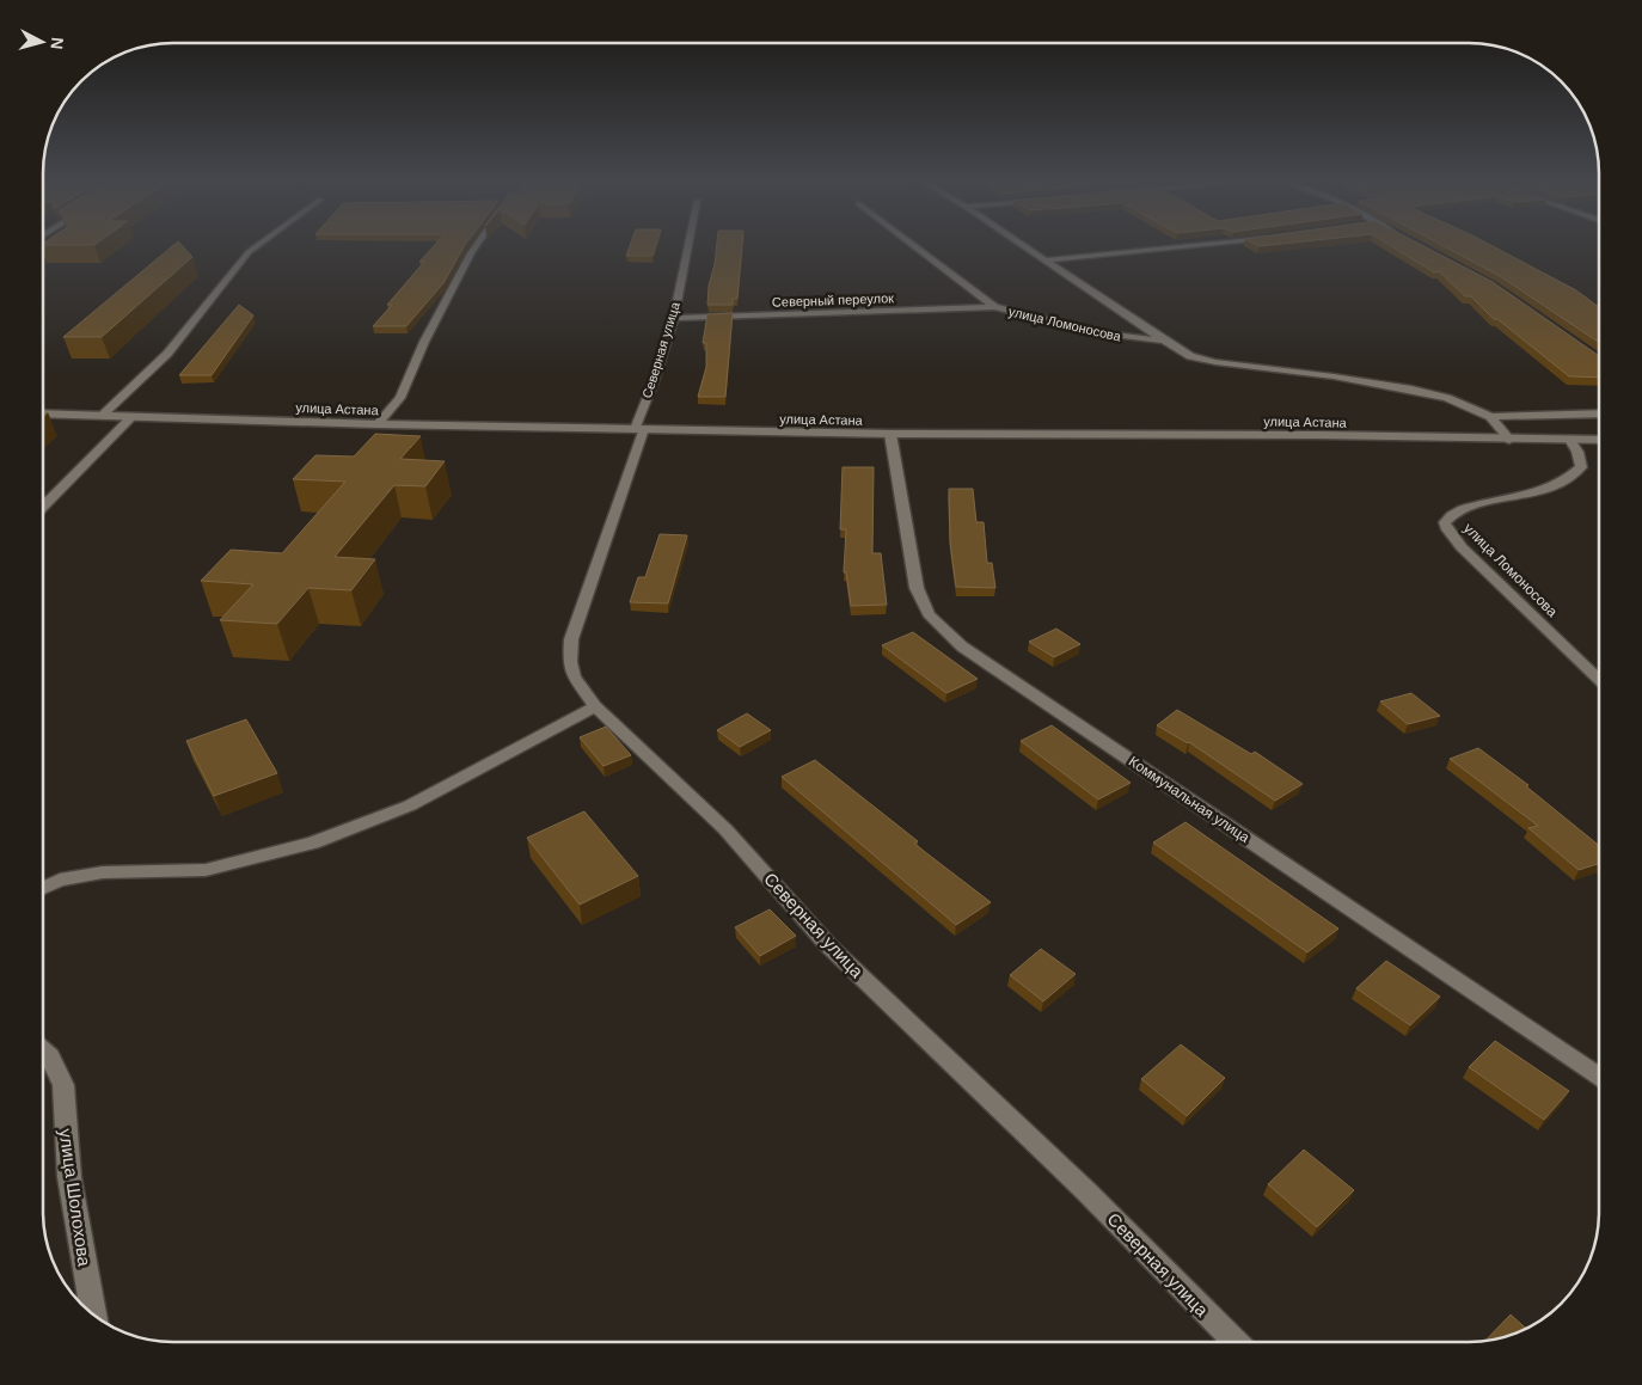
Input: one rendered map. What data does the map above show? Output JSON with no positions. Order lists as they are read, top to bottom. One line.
{"streets":{"street":["Северный переулок","улица Ломоносова","Северная улица","улица Астана","Коммунальная улица","улица Шолохова"]},"crossings":[["Северный переулок","улица Ломоносова"],["Северный переулок","Северная улица"],["улица Ломоносова","улица Астана"],["Северная улица","улица Астана"],["улица Астана","Коммунальная улица"]],"north":"right"}
